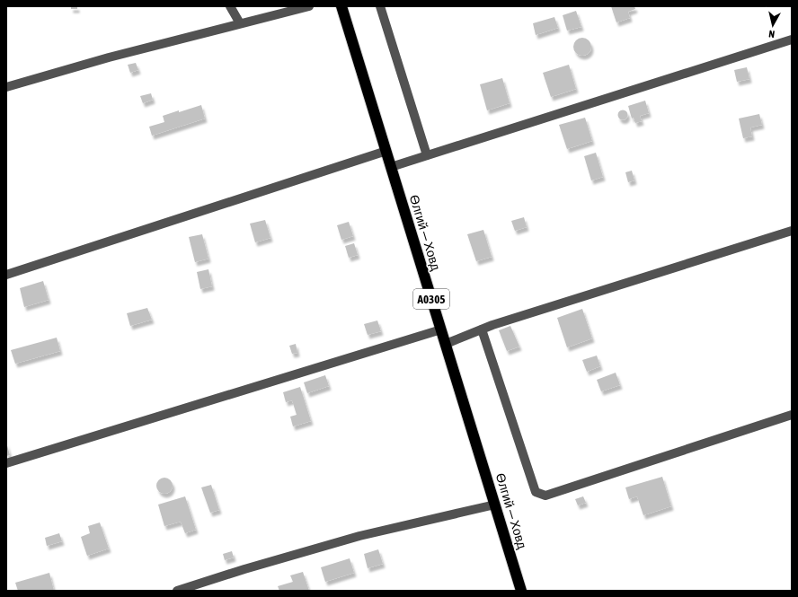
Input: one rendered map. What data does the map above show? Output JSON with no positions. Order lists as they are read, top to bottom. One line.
{"streets":{"highway":["Өлгий — Ховд","A0305"]},"north":"bottom"}
